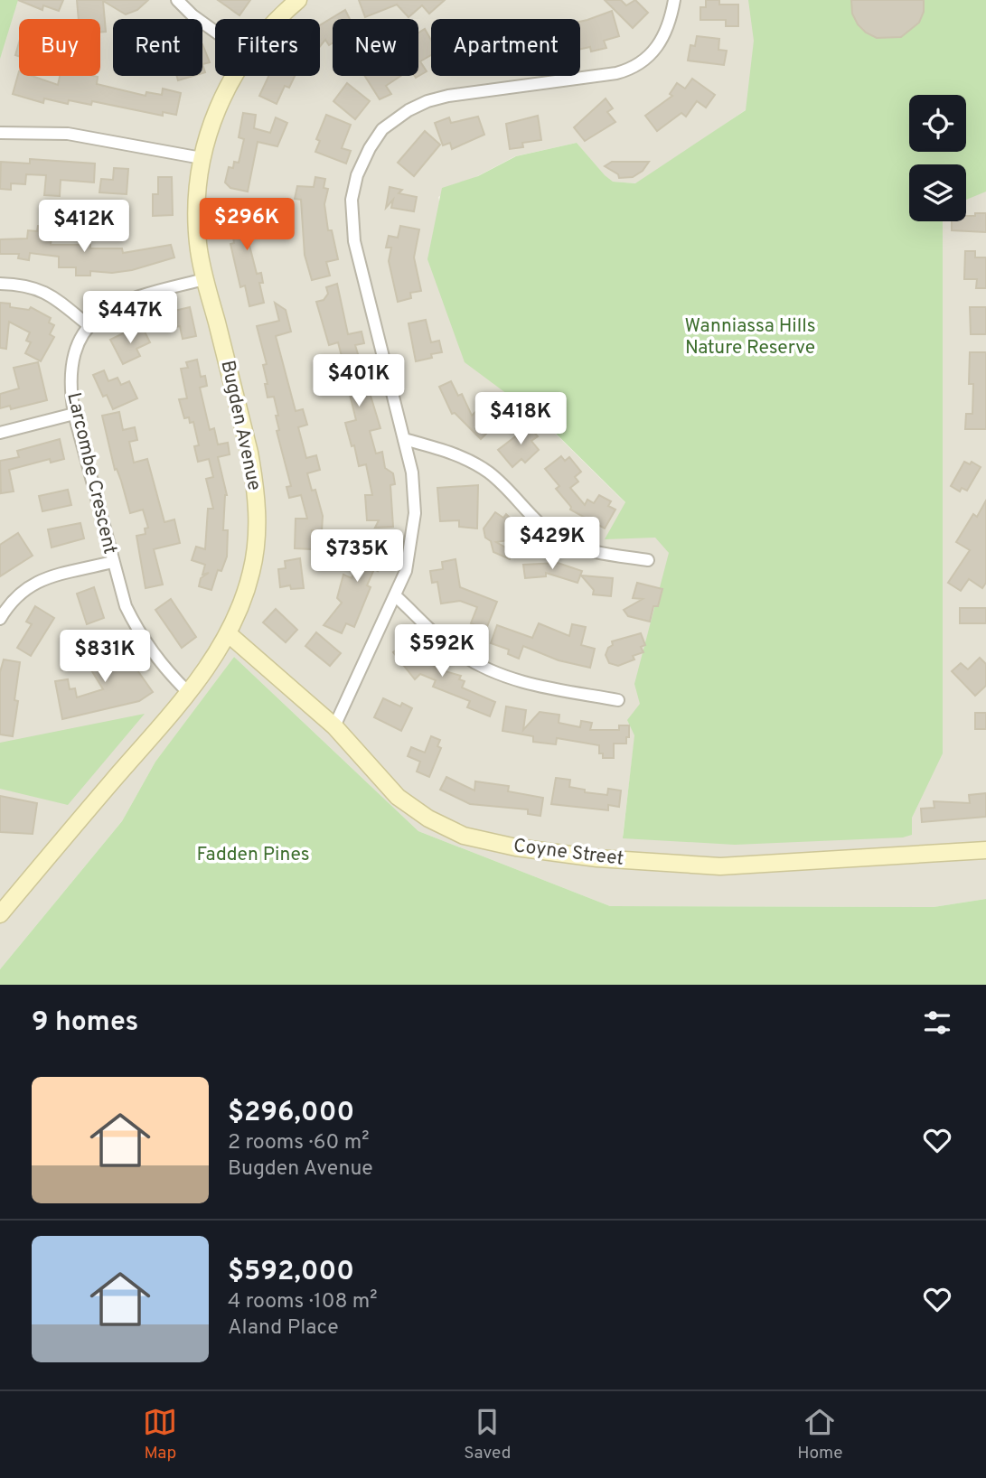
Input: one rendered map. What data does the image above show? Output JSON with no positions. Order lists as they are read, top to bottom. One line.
{"streets":{"street":["Bugden Avenue","Larcombe Crescent","Coyne Street"]},"crossings":[["Bugden Avenue","Larcombe Crescent"],["Bugden Avenue","Coyne Street"]],"parks":["Wanniassa Hills Nature Reserve","Fadden Pines"],"page":{"chip":["Buy","Rent","Filters","New","Apartment"],"price":["$296K","$412K","$447K","$401K","$418K","$429K","$735K","$592K","$831K"],"heading":"9 homes","list":[{"name":"$296,000","note":"2 rooms · 60 m² · Bugden Avenue"},{"name":"$592,000","note":"4 rooms · 108 m² · Aland Place"}],"tabs":["Map","Saved","Home"]}}
